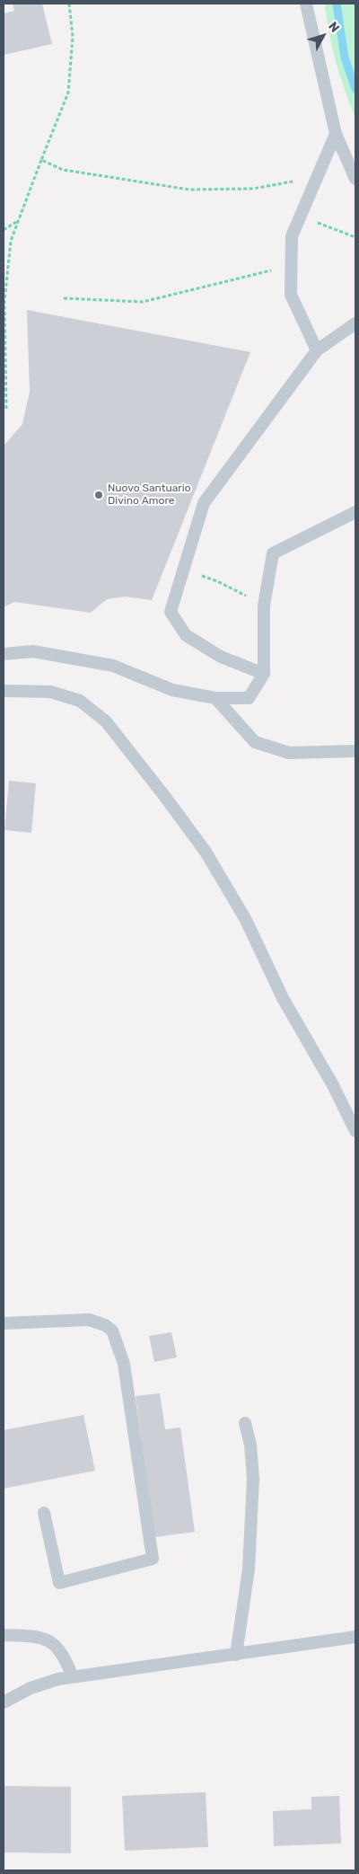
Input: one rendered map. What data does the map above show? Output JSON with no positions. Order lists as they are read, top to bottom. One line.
{"places":["Nuovo Santuario Divino Amore"],"north":"top right"}
